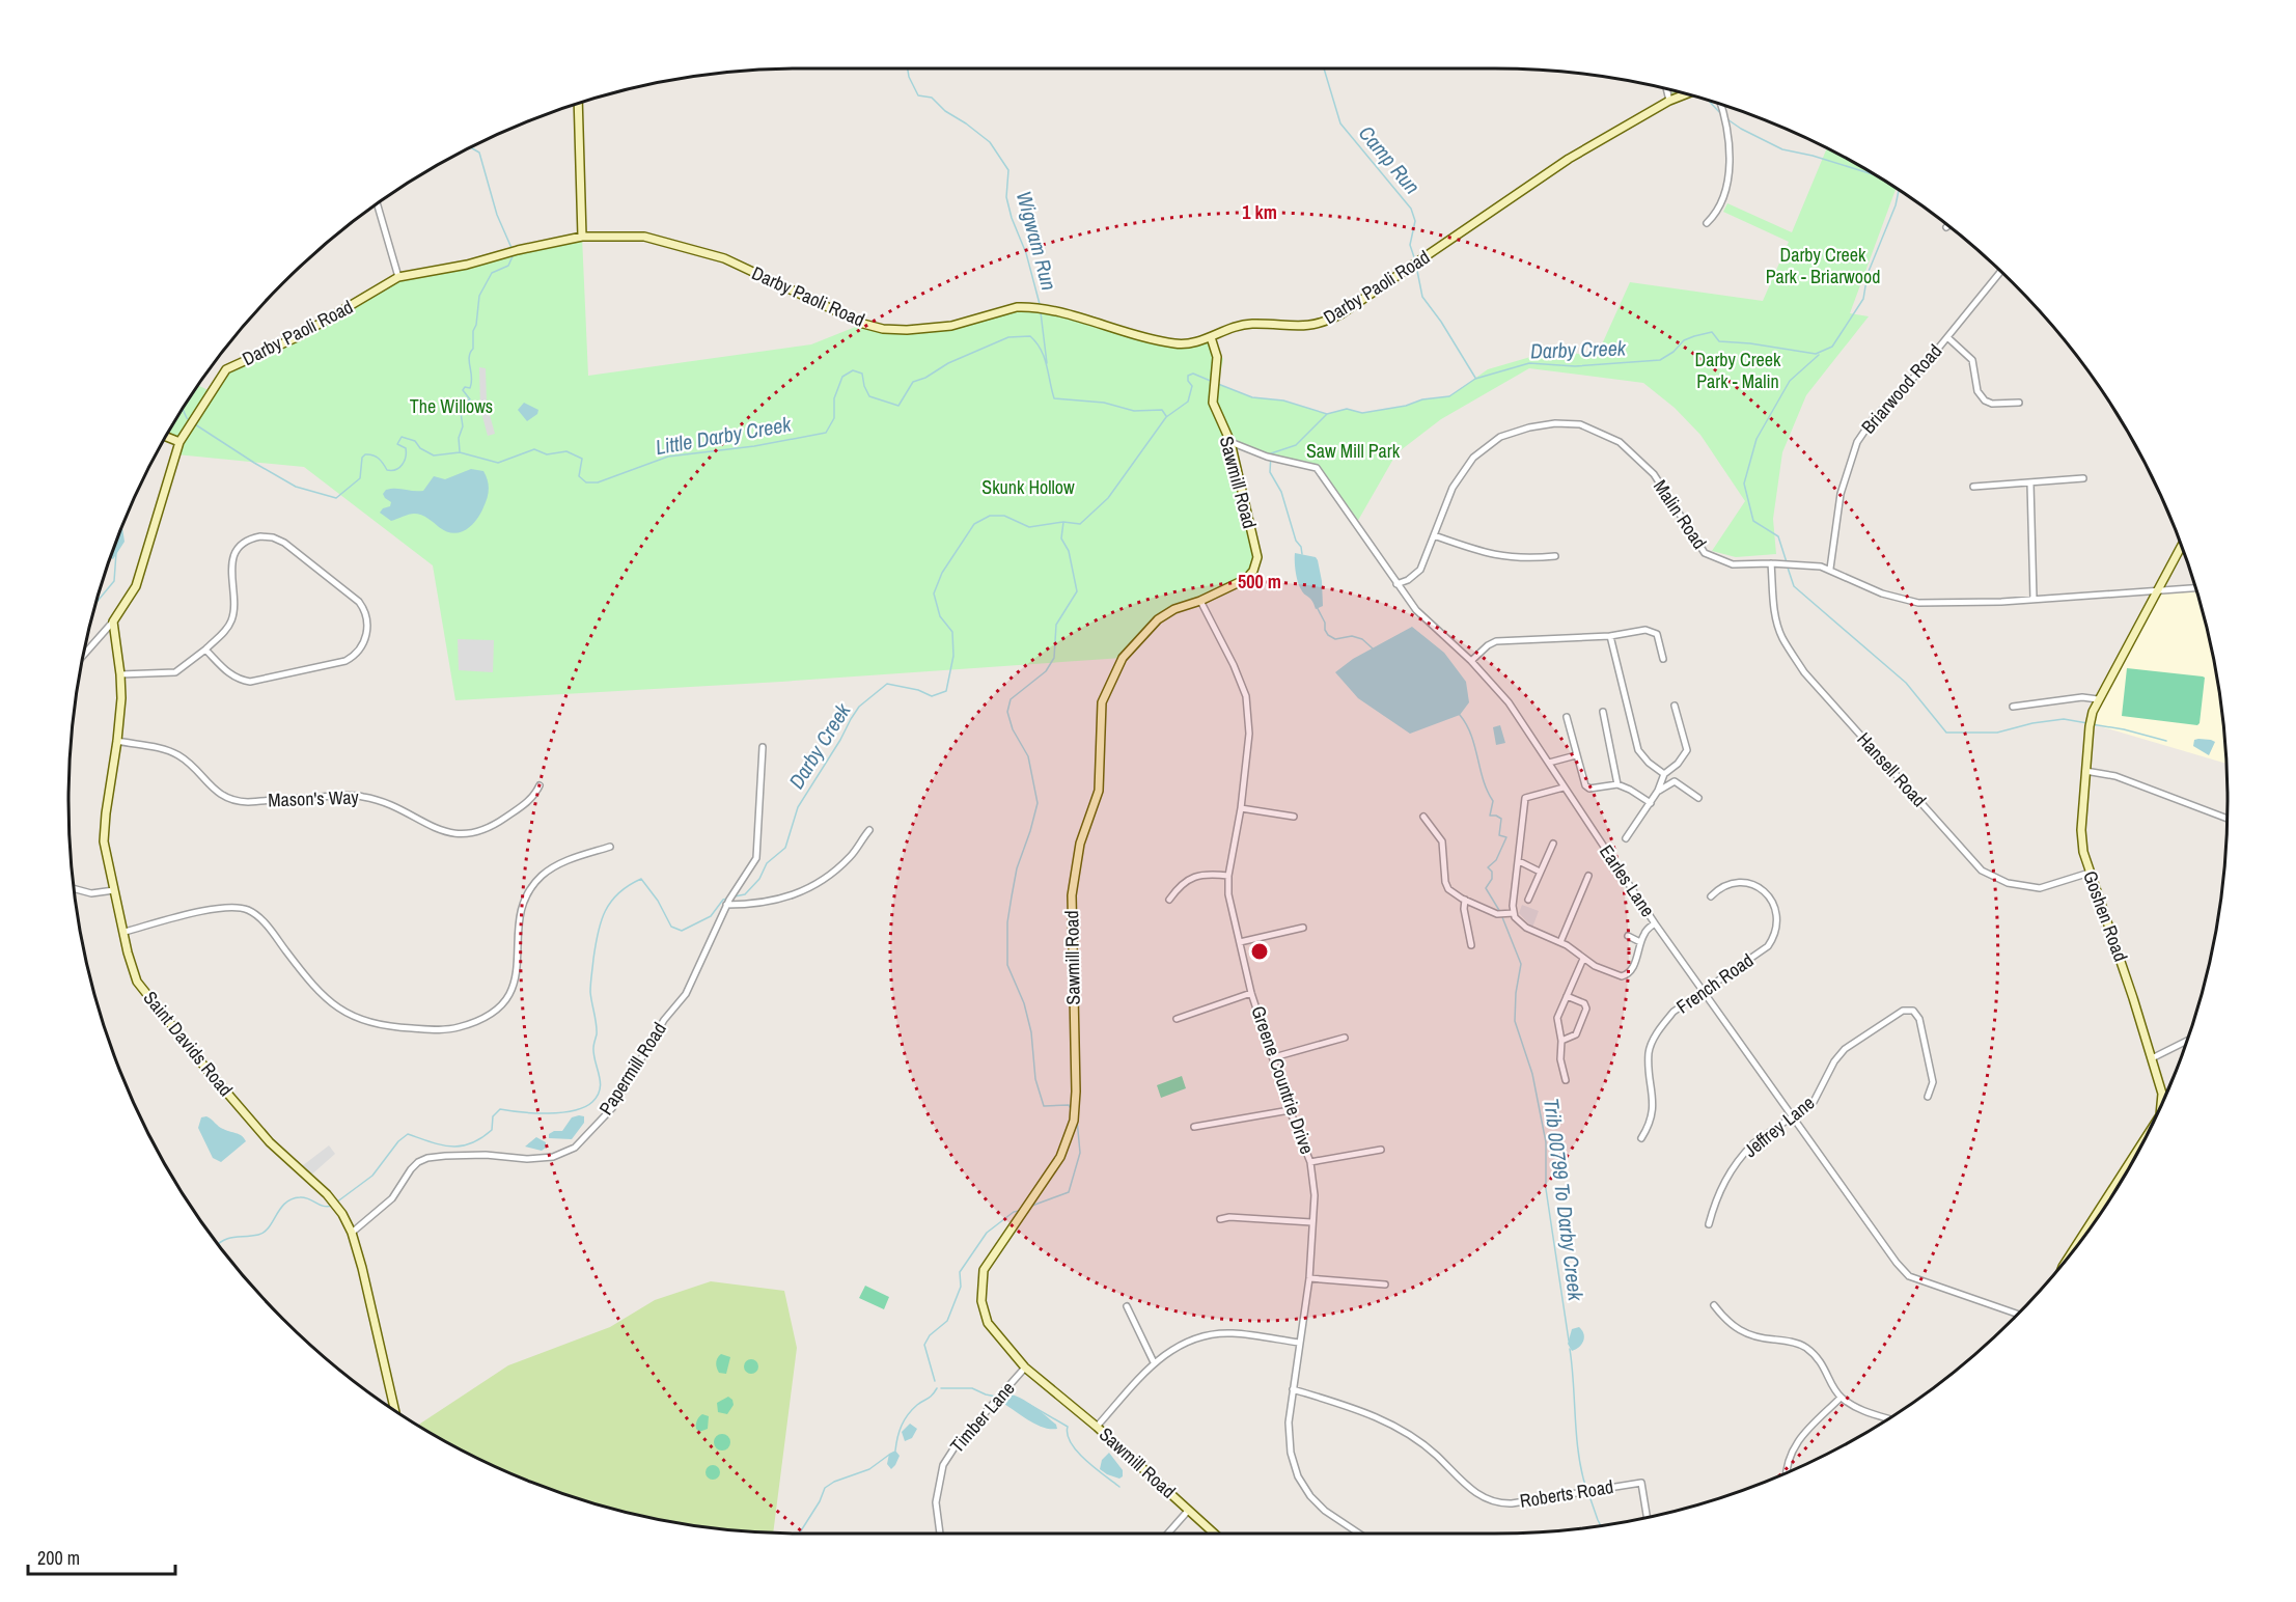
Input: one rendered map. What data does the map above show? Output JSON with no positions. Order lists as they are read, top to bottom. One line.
{"streets":{"street":["Darby Paoli Road","Briarwood Road","Sawmill Road","Malin Road","Hansell Road","Mason's Way","Earles Lane","Goshen Road","French Road","Saint Davids Road","Papermill Road","Greene Countrie Drive","Jeffrey Lane","Timber Lane","Roberts Road"]},"crossings":[["Darby Paoli Road","Sawmill Road"],["Darby Paoli Road","Saint Davids Road"],["Briarwood Road","Malin Road"],["Sawmill Road","Earles Lane"],["Sawmill Road","Greene Countrie Drive"],["Sawmill Road","Timber Lane"],["Malin Road","Hansell Road"],["Malin Road","Earles Lane"],["Malin Road","Goshen Road"],["Hansell Road","Goshen Road"],["Mason's Way","Saint Davids Road"],["Earles Lane","French Road"],["Earles Lane","Jeffrey Lane"],["Saint Davids Road","Papermill Road"],["Greene Countrie Drive","Roberts Road"]],"water":["Camp Run","Wigwam Run","Darby Creek","Little Darby Creek","Trib 00799 To Darby Creek"],"parks":["Darby Creek Park - Briarwood","Darby Creek Park - Malin","The Willows","Saw Mill Park","Skunk Hollow"],"scale_bar":"200 m","rings":["1 km","500 m"]}
